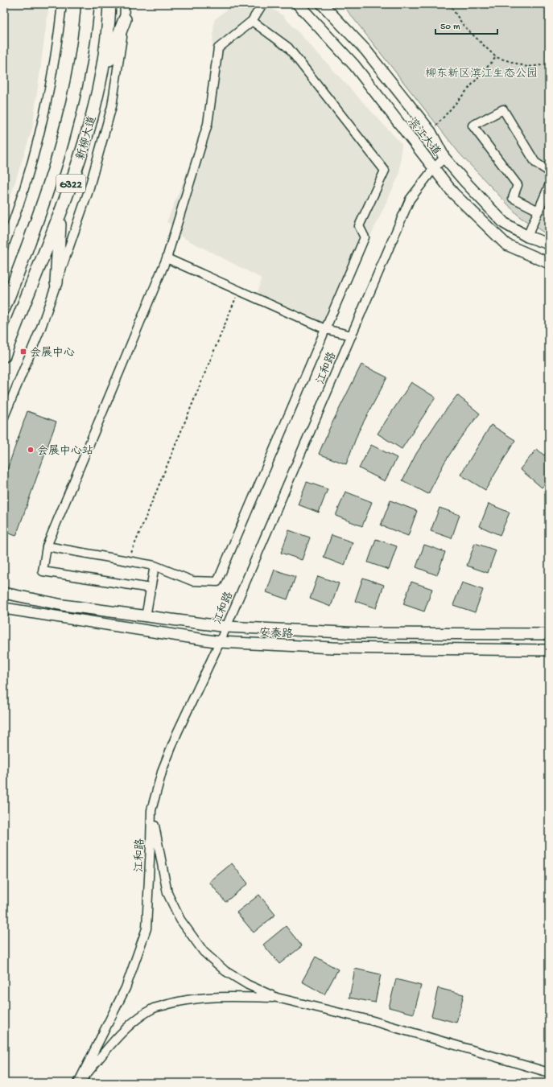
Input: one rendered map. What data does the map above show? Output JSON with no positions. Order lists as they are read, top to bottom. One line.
{"streets":{"highway":["新柳大道","G322"],"main road":["滨江大道","安泰路"],"street":["江和路"]},"crossings":[["滨江大道","江和路"],["江和路","安泰路"]],"parks":["柳东新区滨江生态公园"],"places":{"transit":["会展中心"],"other":["会展中心站"]},"scale_bar":"50 m"}
